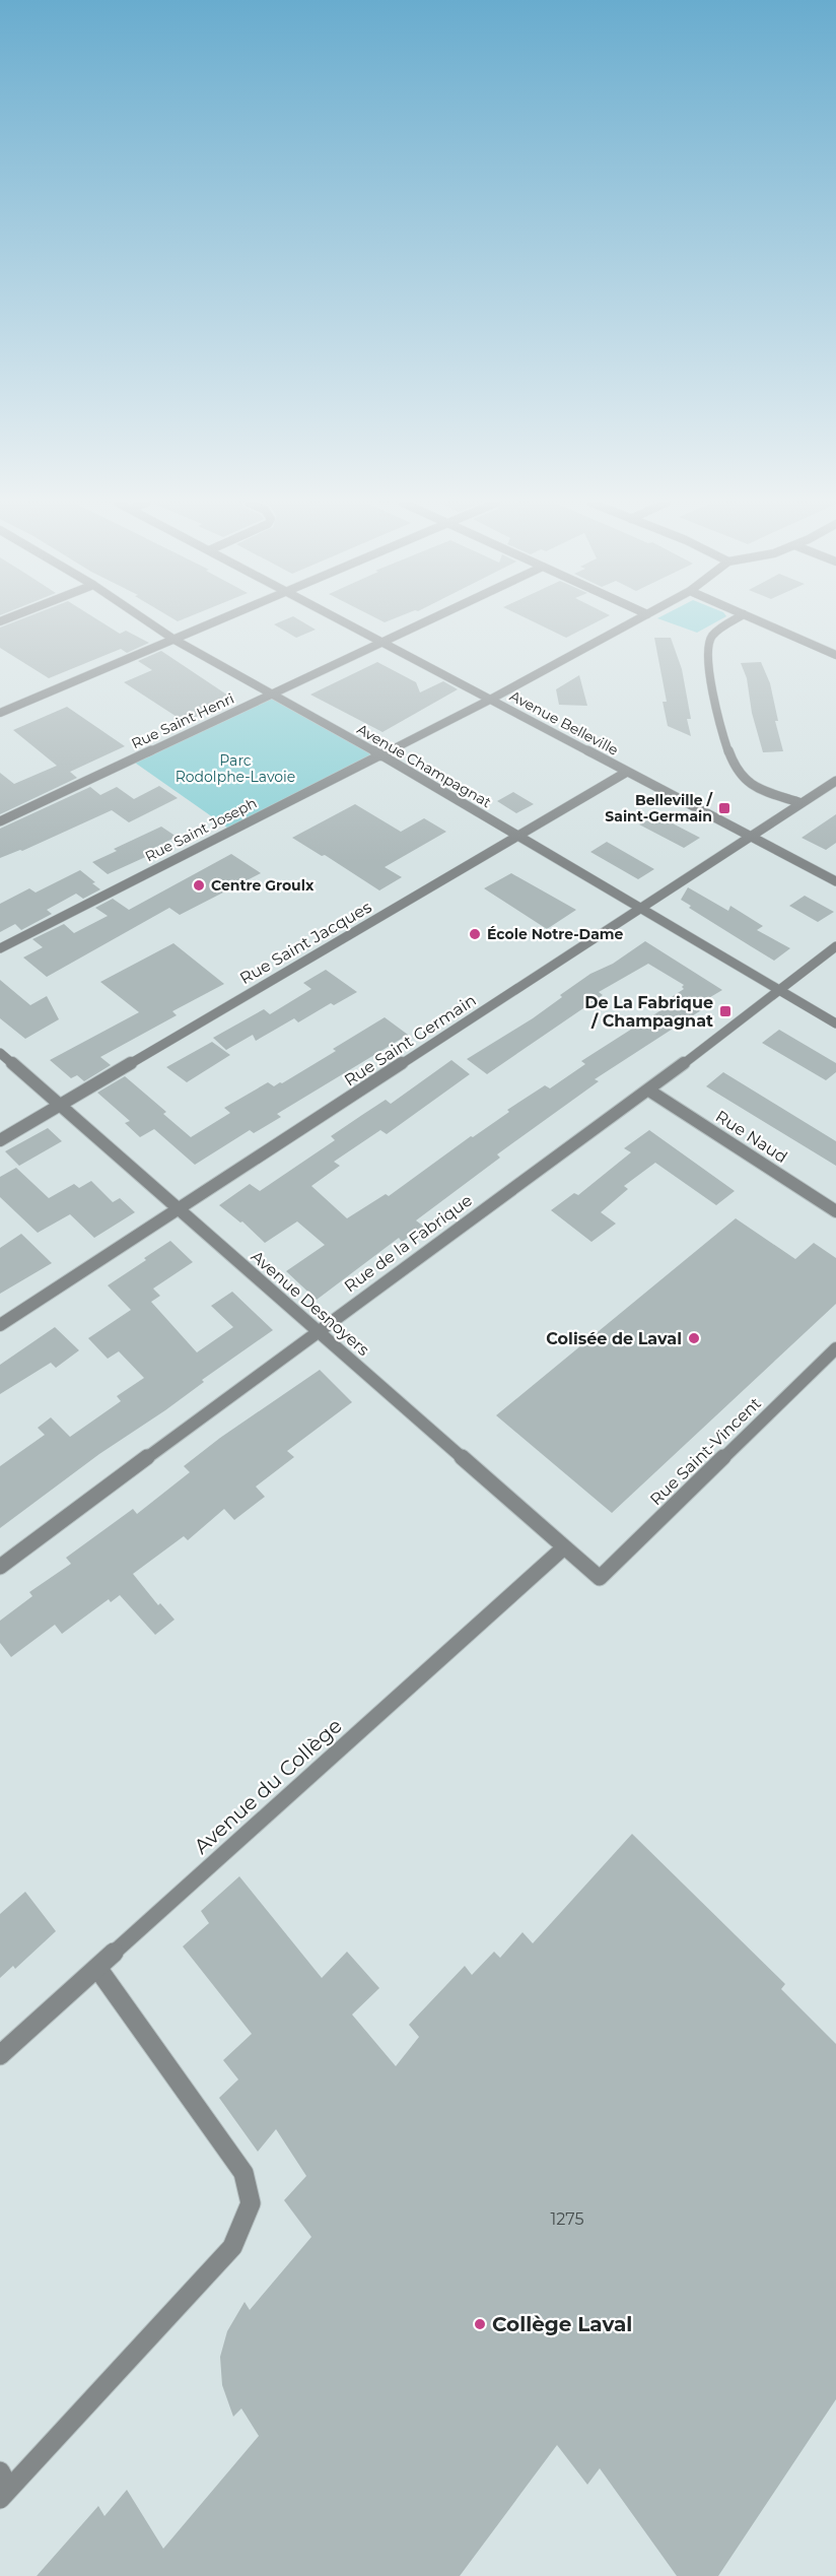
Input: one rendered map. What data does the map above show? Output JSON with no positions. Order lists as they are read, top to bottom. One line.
{"streets":{"street":["Rue Saint Henri","Avenue Belleville","Avenue Champagnat","Rue Saint Joseph","Rue Saint Jacques","Rue Saint Germain","Rue Naud","Rue de la Fabrique","Avenue Desnoyers","Rue Saint-Vincent","Avenue du Collège"]},"crossings":[["Rue Saint Henri","Avenue Belleville"],["Rue Saint Henri","Avenue Champagnat"],["Avenue Belleville","Rue Saint Joseph"],["Avenue Belleville","Rue Saint Jacques"],["Avenue Belleville","Rue Saint Germain"],["Avenue Champagnat","Rue Saint Joseph"],["Avenue Champagnat","Rue Saint Jacques"],["Avenue Champagnat","Rue Saint Germain"],["Avenue Champagnat","Rue de la Fabrique"],["Rue Saint Jacques","Avenue Desnoyers"],["Rue Saint Germain","Avenue Desnoyers"],["Rue Naud","Rue de la Fabrique"],["Rue de la Fabrique","Avenue Desnoyers"],["Avenue Desnoyers","Rue Saint-Vincent"],["Avenue Desnoyers","Avenue du Collège"]],"parks":["Parc Rodolphe-Lavoie"],"places":{"transit":["Belleville / Saint-Germain","De La Fabrique / Champagnat"],"other":["Centre Groulx","École Notre-Dame","Colisée de Laval","Collège Laval"]},"house_numbers":["1275"]}
